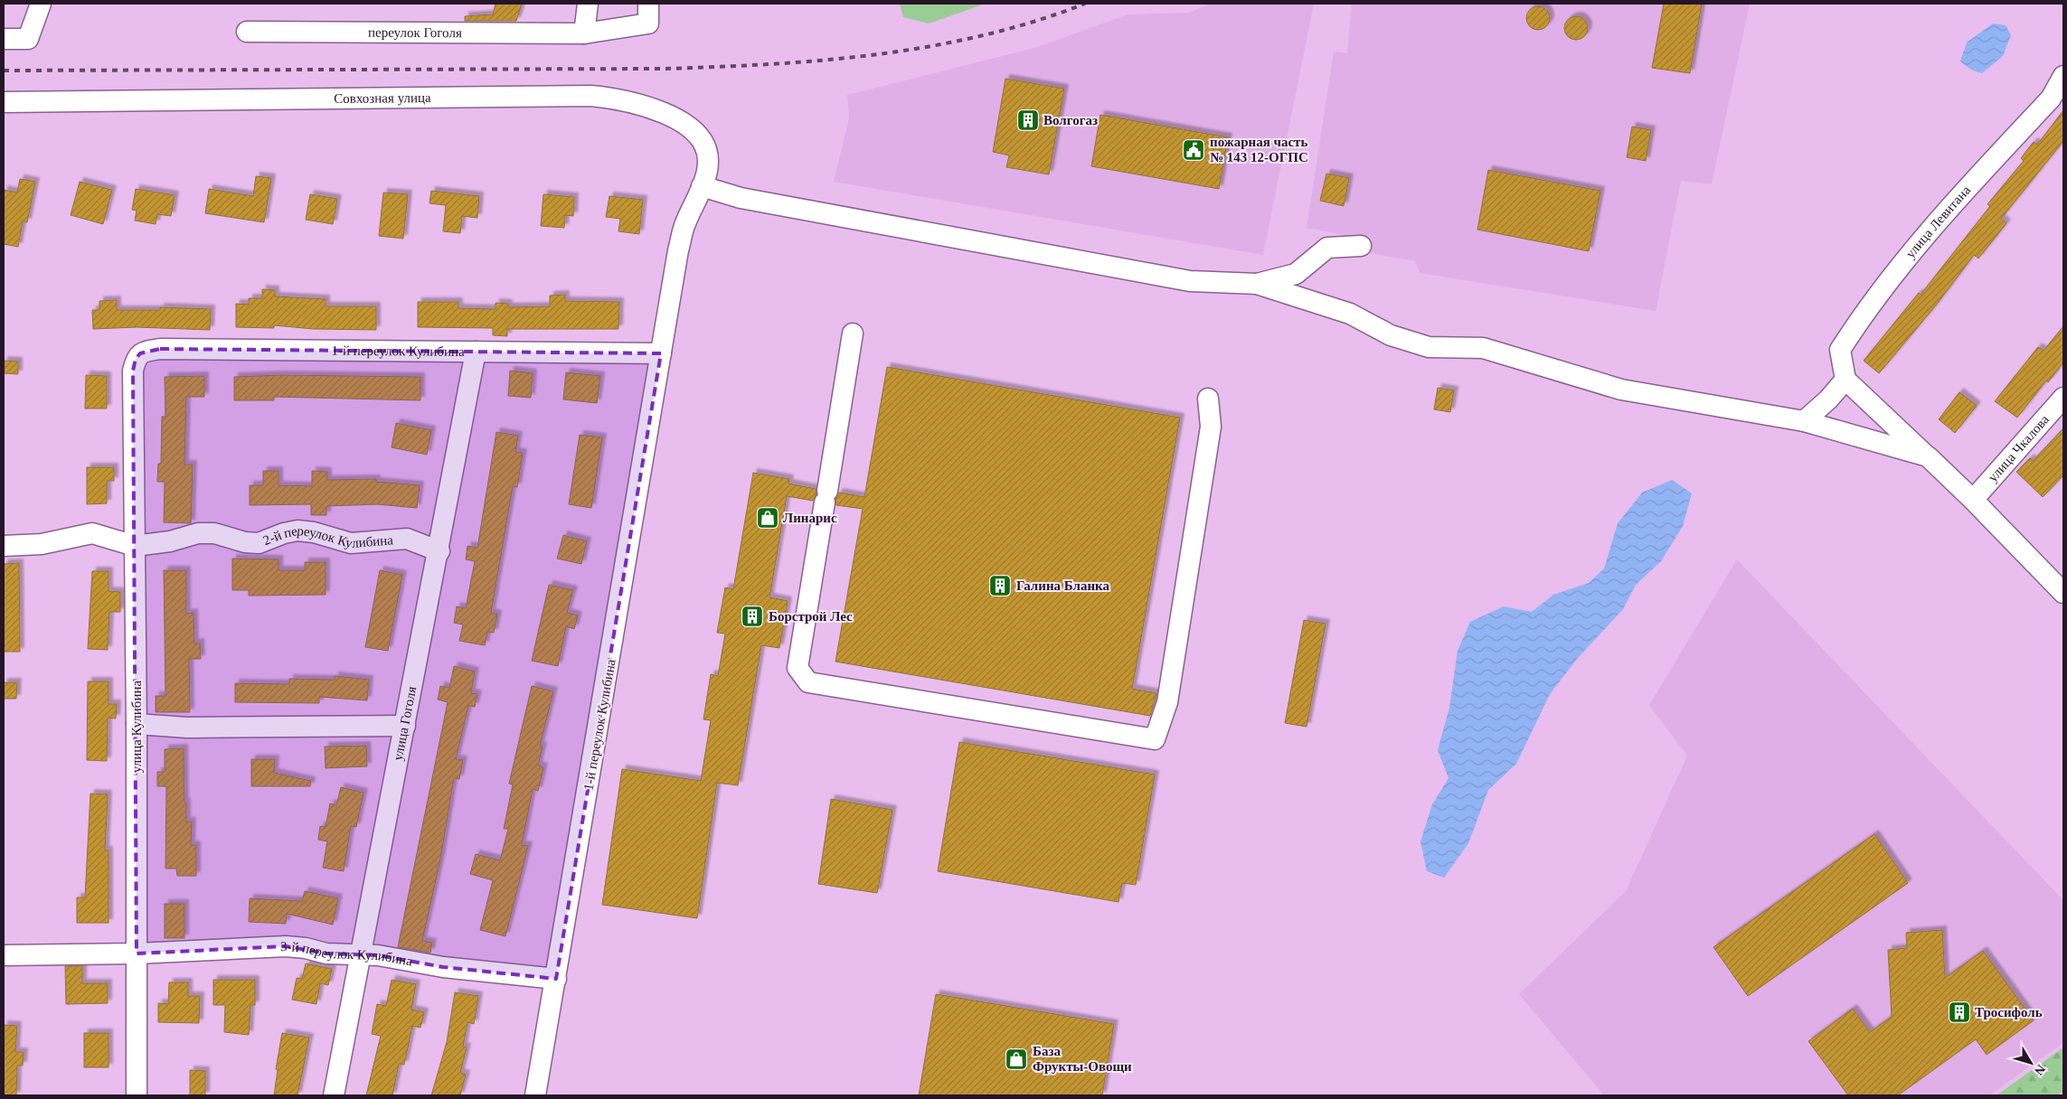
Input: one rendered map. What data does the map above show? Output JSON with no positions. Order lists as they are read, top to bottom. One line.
{"streets":{"street":["переулок Гоголя","Совхозная улица","улица Левитана","1-й переулок Кулибина","улица Чкалова","2-й переулок Кулибина","улица Гоголя","улица Кулибина","3-й переулок Кулибина"]},"crossings":[["Совхозная улица","1-й переулок Кулибина"],["1-й переулок Кулибина","улица Гоголя"],["1-й переулок Кулибина","улица Кулибина"],["1-й переулок Кулибина","3-й переулок Кулибина"],["2-й переулок Кулибина","улица Гоголя"],["2-й переулок Кулибина","улица Кулибина"],["улица Гоголя","3-й переулок Кулибина"],["улица Кулибина","3-й переулок Кулибина"]],"places":{"building":["Волгогаз","Галина Бланка","Борстрой Лес","Тросифоль"],"public building":["пожарная часть № 143 12-ОГПС"],"shop":["Линарис","База Фрукты-Овощи"]},"north":"bottom right"}
